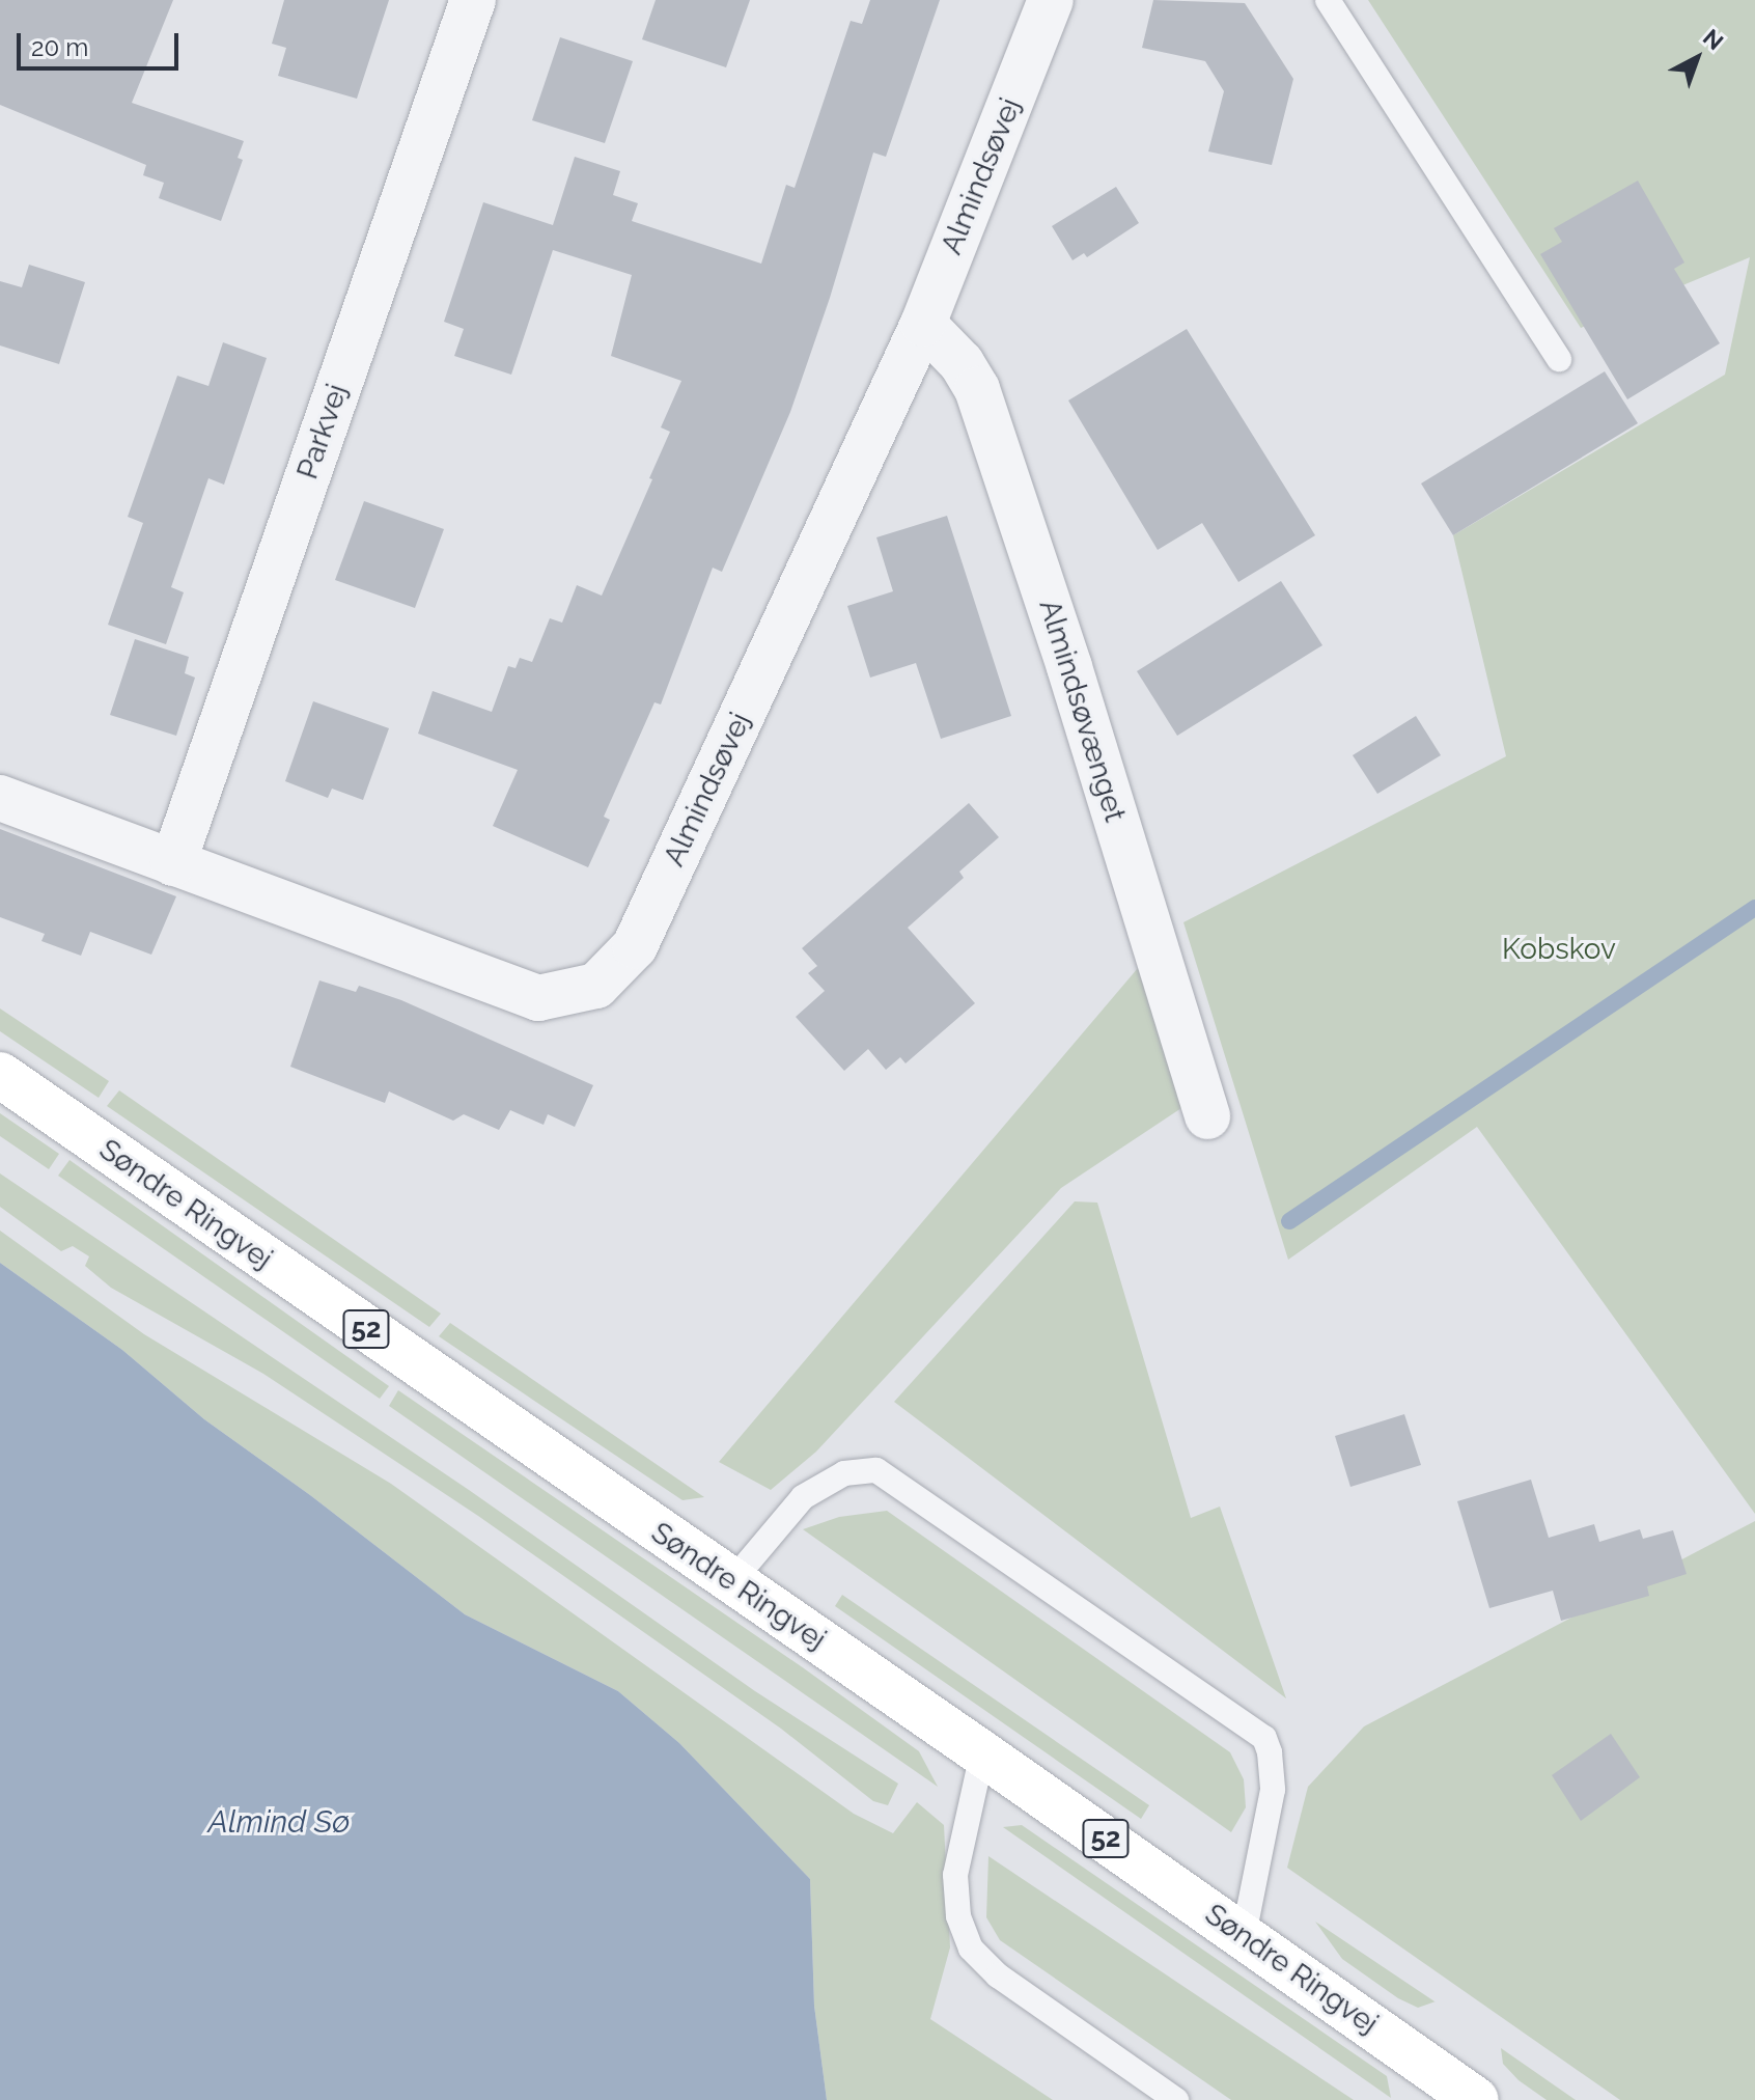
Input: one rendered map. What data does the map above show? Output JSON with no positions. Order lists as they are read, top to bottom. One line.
{"streets":{"main road":["Søndre Ringvej","52"],"street":["Almindsøvej","Parkvej","Almindsøvænget"]},"crossings":[["Almindsøvej","Parkvej"],["Almindsøvej","Almindsøvænget"]],"water":["Almind Sø"],"parks":["Kobskov"],"scale_bar":"20 m","north":"top right"}
